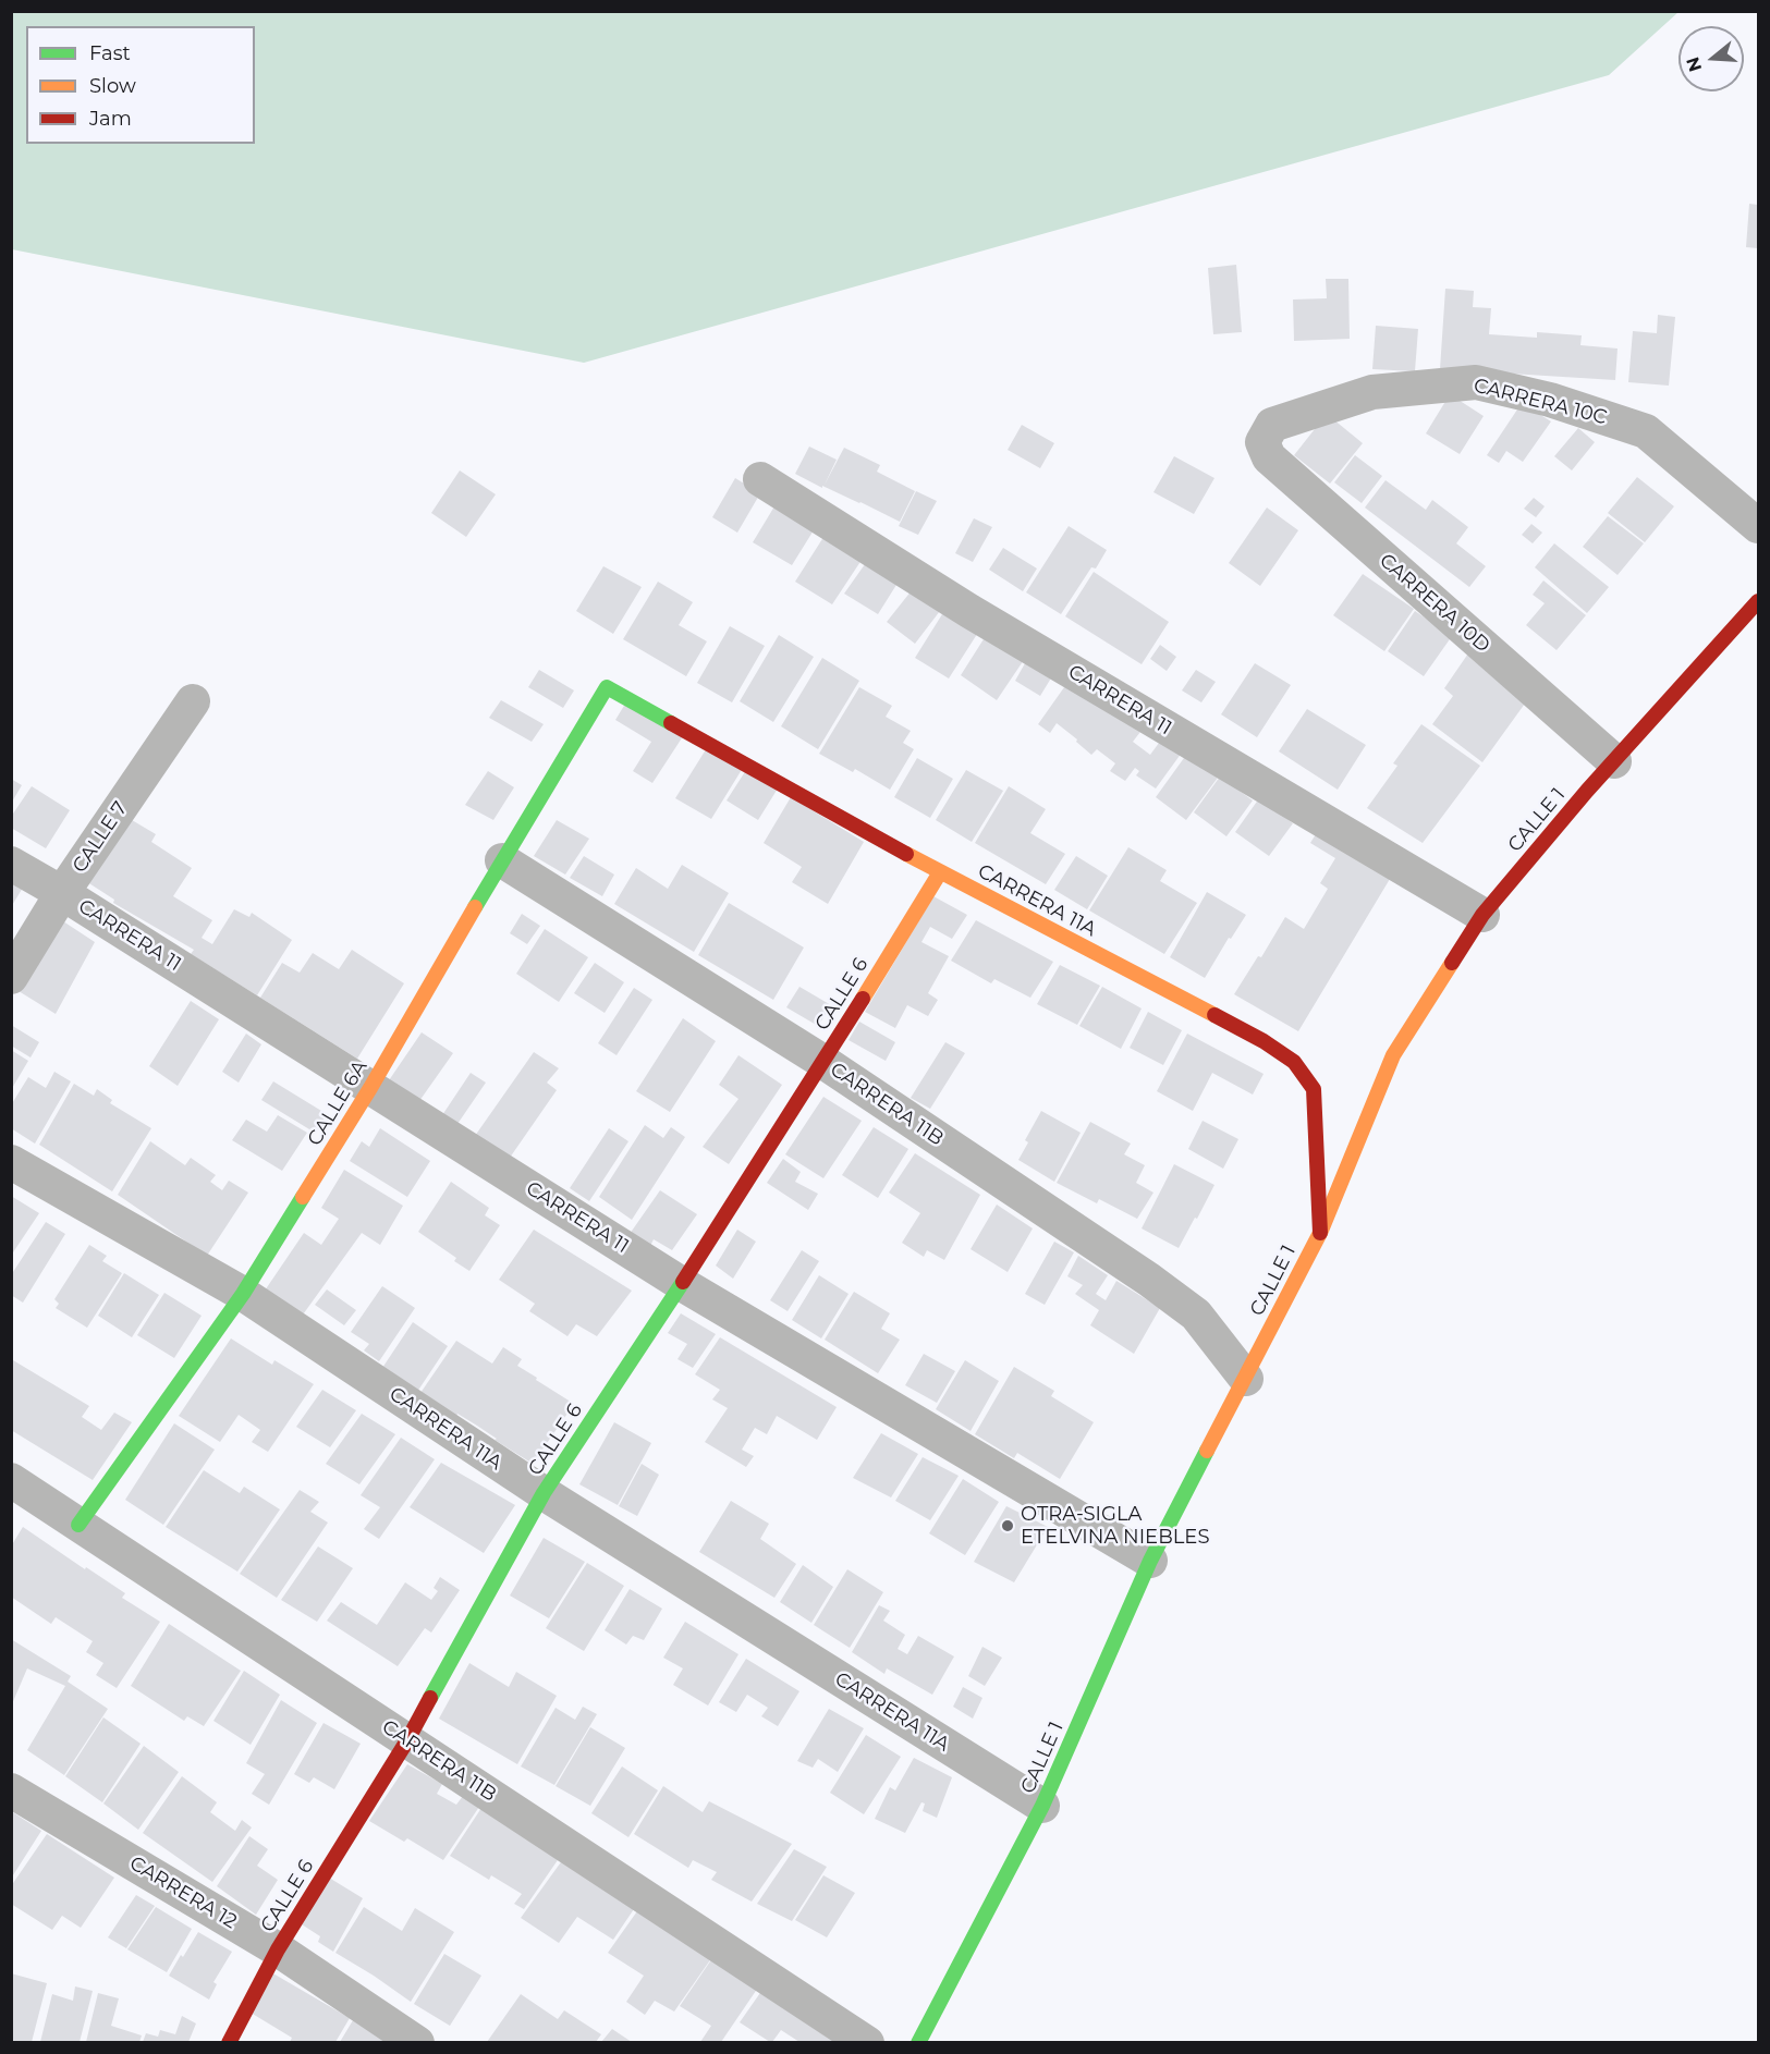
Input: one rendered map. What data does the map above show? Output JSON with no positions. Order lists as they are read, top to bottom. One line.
{"streets":{"street":["CARRERA 10C","CARRERA 10D","CARRERA 11","CALLE 1","CALLE 7","CARRERA 11A","CALLE 6","CALLE 6A","CARRERA 11B","CARRERA 12"]},"crossings":[["CARRERA 10C","CARRERA 10D"],["CARRERA 10D","CALLE 1"],["CARRERA 11","CALLE 1"],["CARRERA 11","CALLE 7"],["CARRERA 11","CALLE 6"],["CARRERA 11","CALLE 6A"],["CALLE 1","CARRERA 11A"],["CALLE 1","CARRERA 11B"],["CARRERA 11A","CALLE 6"],["CARRERA 11A","CALLE 6A"],["CALLE 6","CARRERA 11B"],["CALLE 6","CARRERA 12"],["CALLE 6A","CARRERA 11B"]],"places":["OTRA-SIGLA ETELVINA NIEBLES"],"legend":["Fast","Slow","Jam"],"north":"left"}
